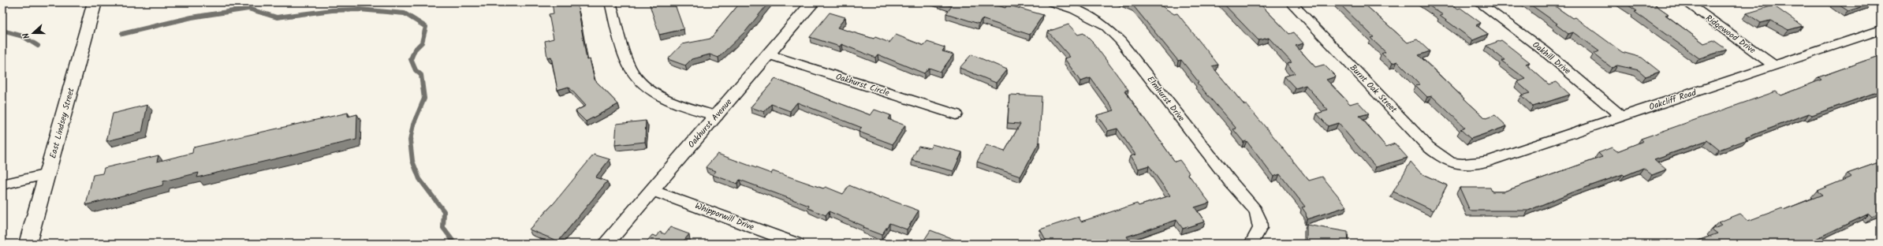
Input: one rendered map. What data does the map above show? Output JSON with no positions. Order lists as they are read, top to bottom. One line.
{"streets":{"street":["Ridgewood Drive","Oakhill Drive","Oakhurst Circle","Burnt Oak Street","Elmhurst Drive","Oakcliff Road","East Lindsey Street","Oakhurst Avenue","Whipporwill Drive"]},"crossings":[["Ridgewood Drive","Oakcliff Road"],["Oakhill Drive","Oakcliff Road"],["Oakhurst Circle","Oakhurst Avenue"],["Burnt Oak Street","Oakcliff Road"],["Oakhurst Avenue","Whipporwill Drive"]],"north":"left"}
